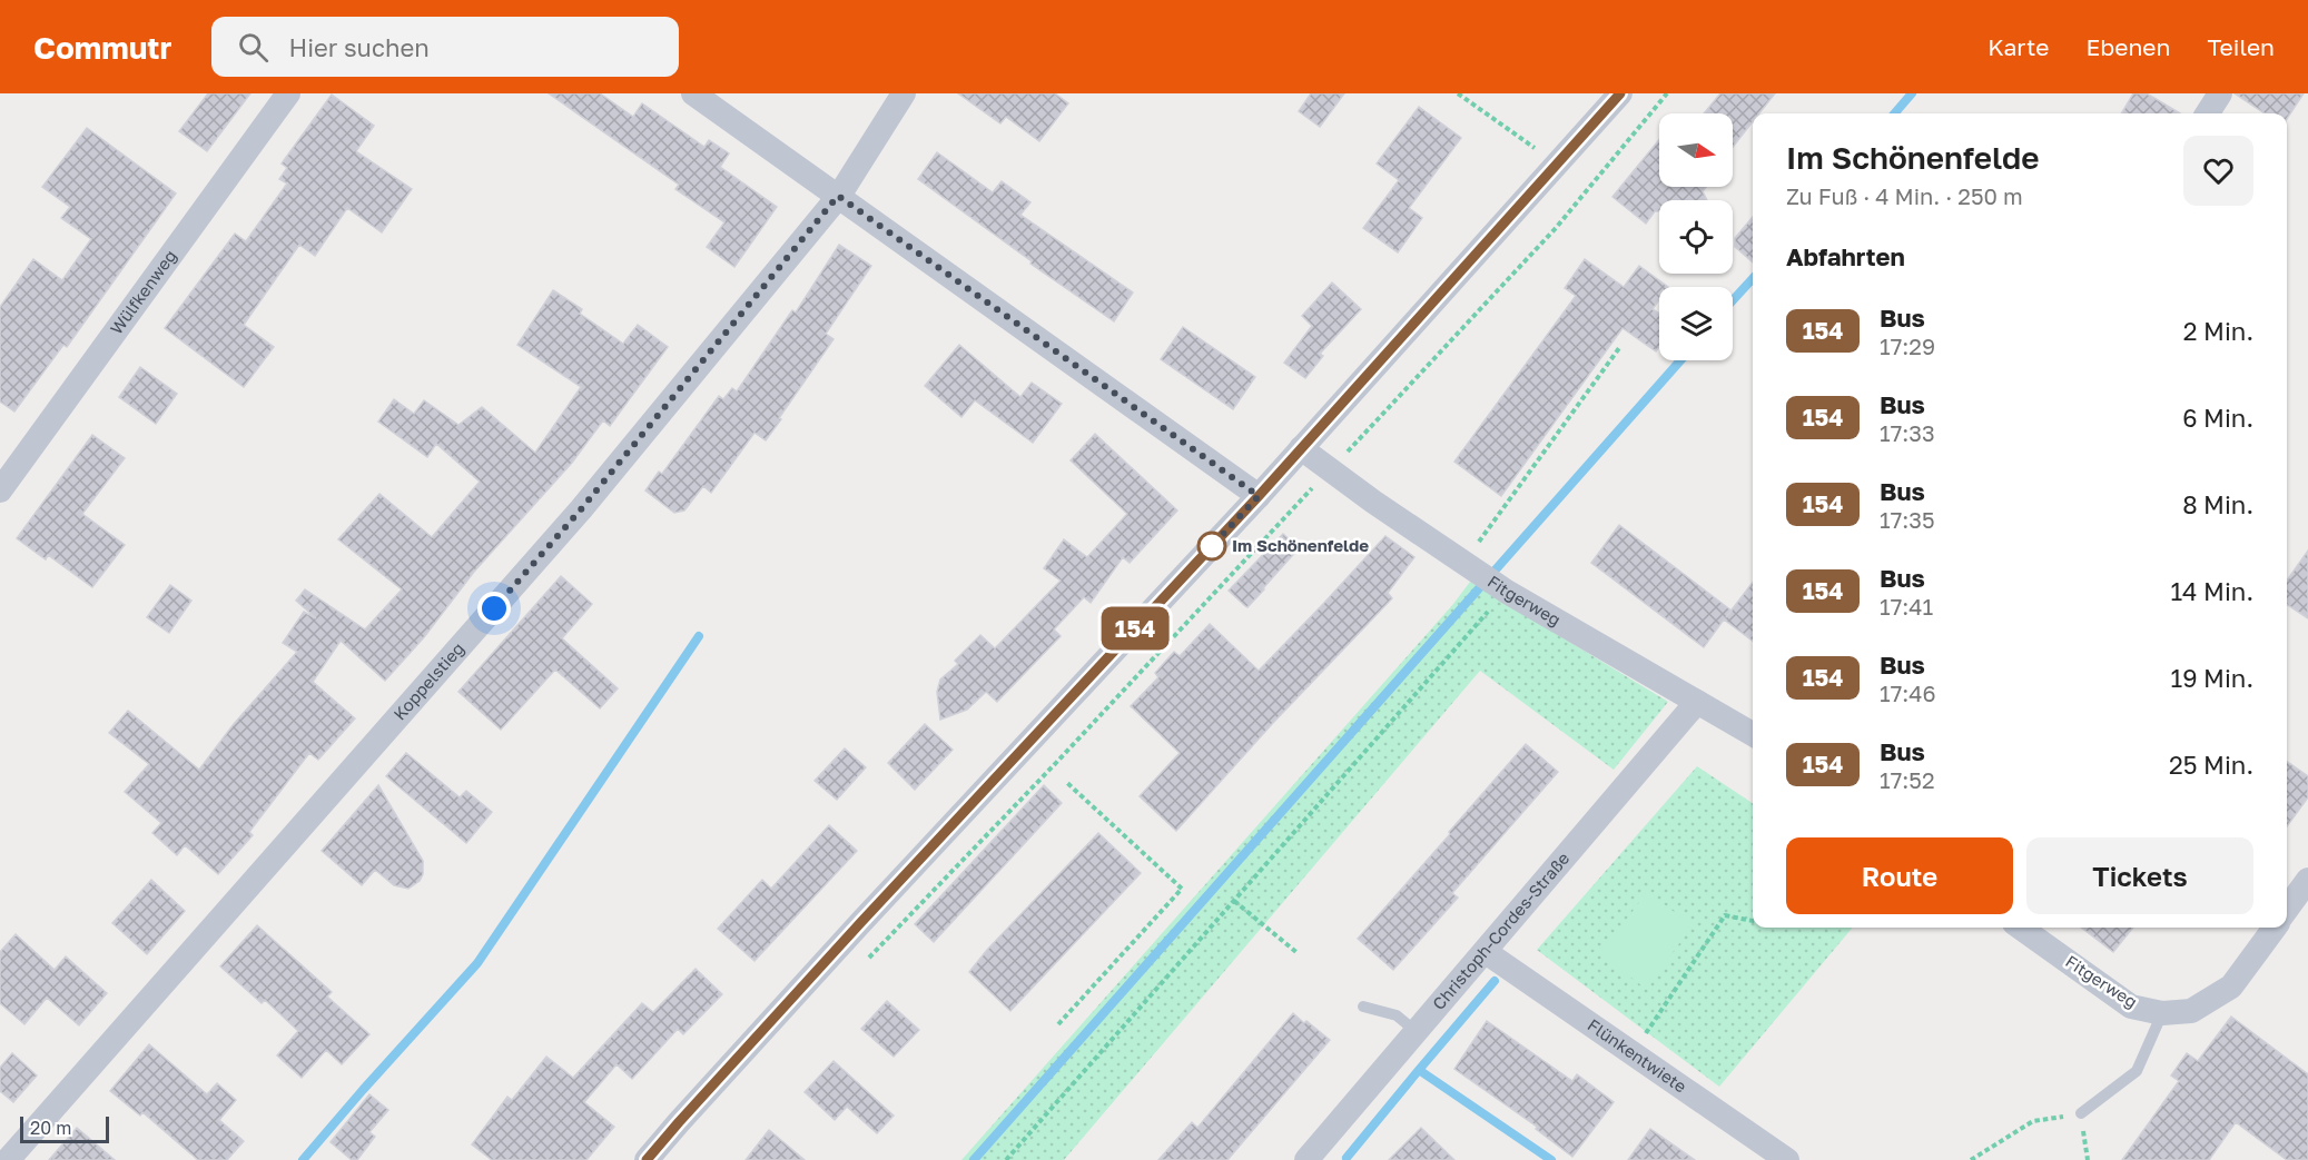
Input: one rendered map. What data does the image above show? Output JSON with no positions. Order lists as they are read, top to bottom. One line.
{"streets":{"street":["Wülfkenweg","Fitgerweg","Koppelstieg","Christoph-Cordes-Straße","Flünkentwiete"]},"crossings":[["Fitgerweg","Christoph-Cordes-Straße"],["Christoph-Cordes-Straße","Flünkentwiete"]],"places":["Im Schönenfelde"],"lines":["bus line 154"],"scale_bar":"20 m","north":"right","page":{"header":"Commutr","search":"Hier suchen","nav":["Karte","Ebenen","Teilen"],"on_map":"154","heading":[["Im Schönenfelde","Zu Fuß · 4 Min. · 250 m"],"Abfahrten"],"list":[{"mark":"154","name":"Bus","note":"17:29","value":"2 Min."},{"mark":"154","name":"Bus","note":"17:33","value":"6 Min."},{"mark":"154","name":"Bus","note":"17:35","value":"8 Min."},{"mark":"154","name":"Bus","note":"17:41","value":"14 Min."},{"mark":"154","name":"Bus","note":"17:46","value":"19 Min."},{"mark":"154","name":"Bus","note":"17:52","value":"25 Min."}],"buttons":["Route","Tickets"],"scale":"20 m"}}
